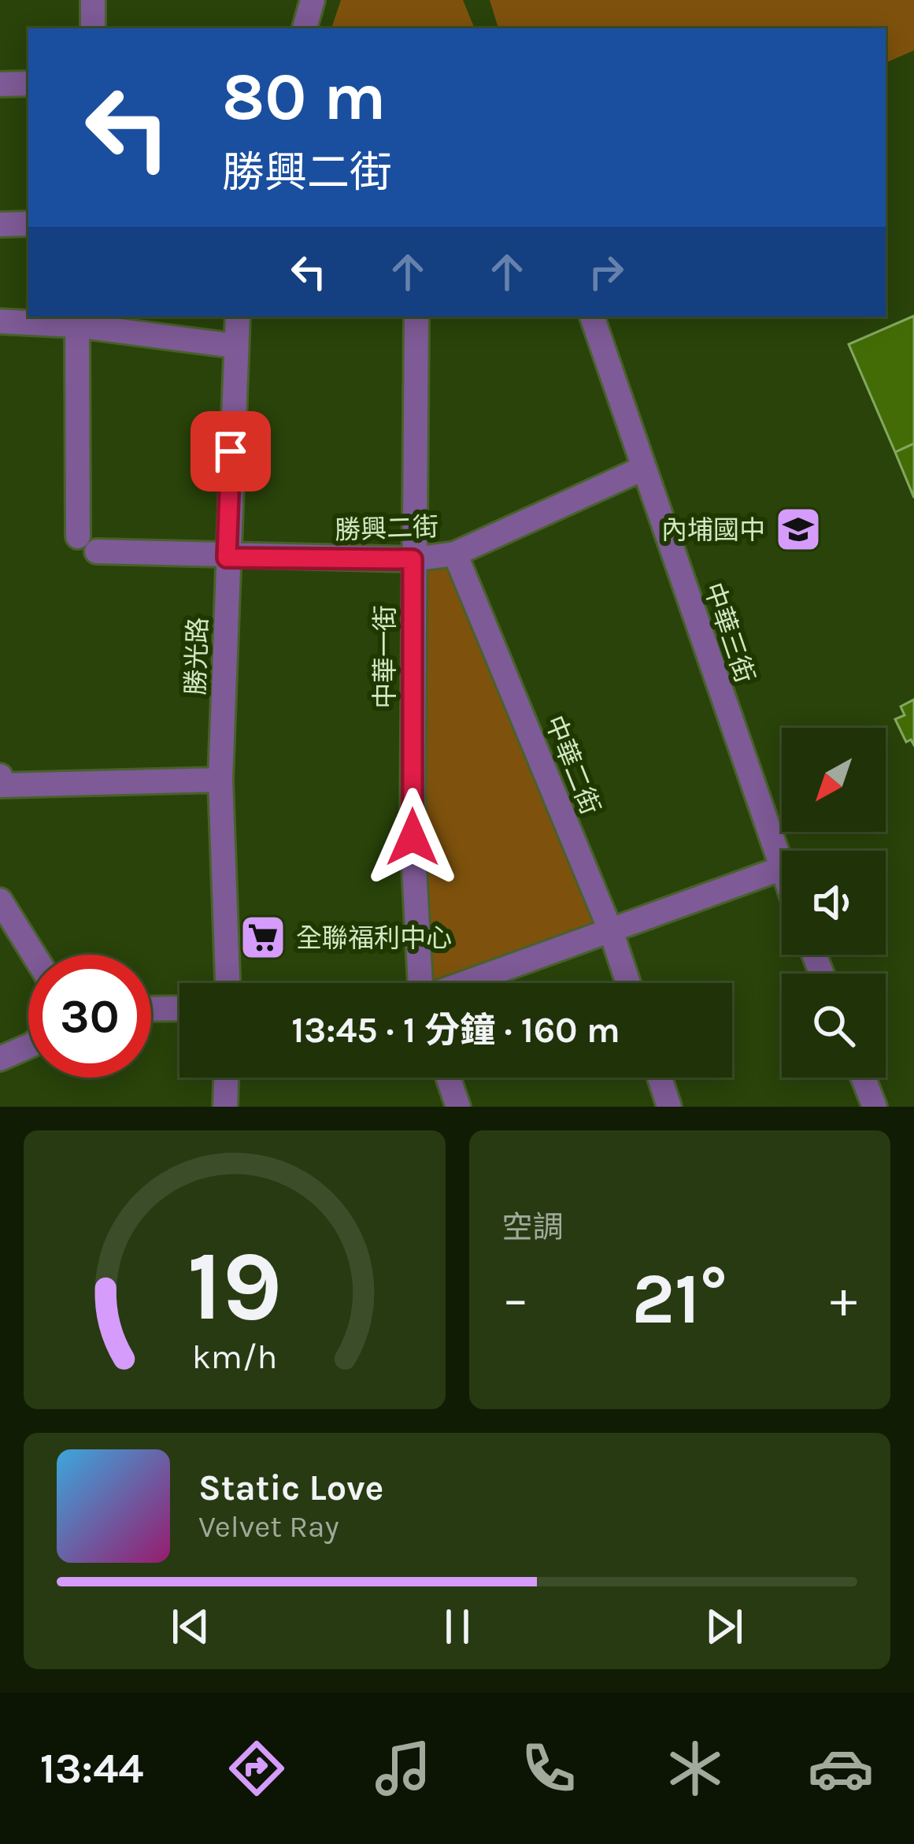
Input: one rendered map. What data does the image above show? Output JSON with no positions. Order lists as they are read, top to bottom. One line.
{"streets":{"street":["勝興二街","中華三街","勝光路","中華一街","中華二街"]},"crossings":[["勝興二街","中華三街"],["勝興二街","勝光路"],["勝興二街","中華一街"],["勝興二街","中華二街"]],"places":{"school or university":["內埔國中"],"supermarket":["全聯福利中心"]},"north":"bottom left","page":{"turn":["80 m","勝興二街"],"limit":"30","trip":"13:45 · 1 分鐘 · 160 m","tile":"空調","heat":["−","21°","+"],"song":["Static Love","Velvet Ray"],"tabs":"13:44","gauge":["19","km/h"]}}
